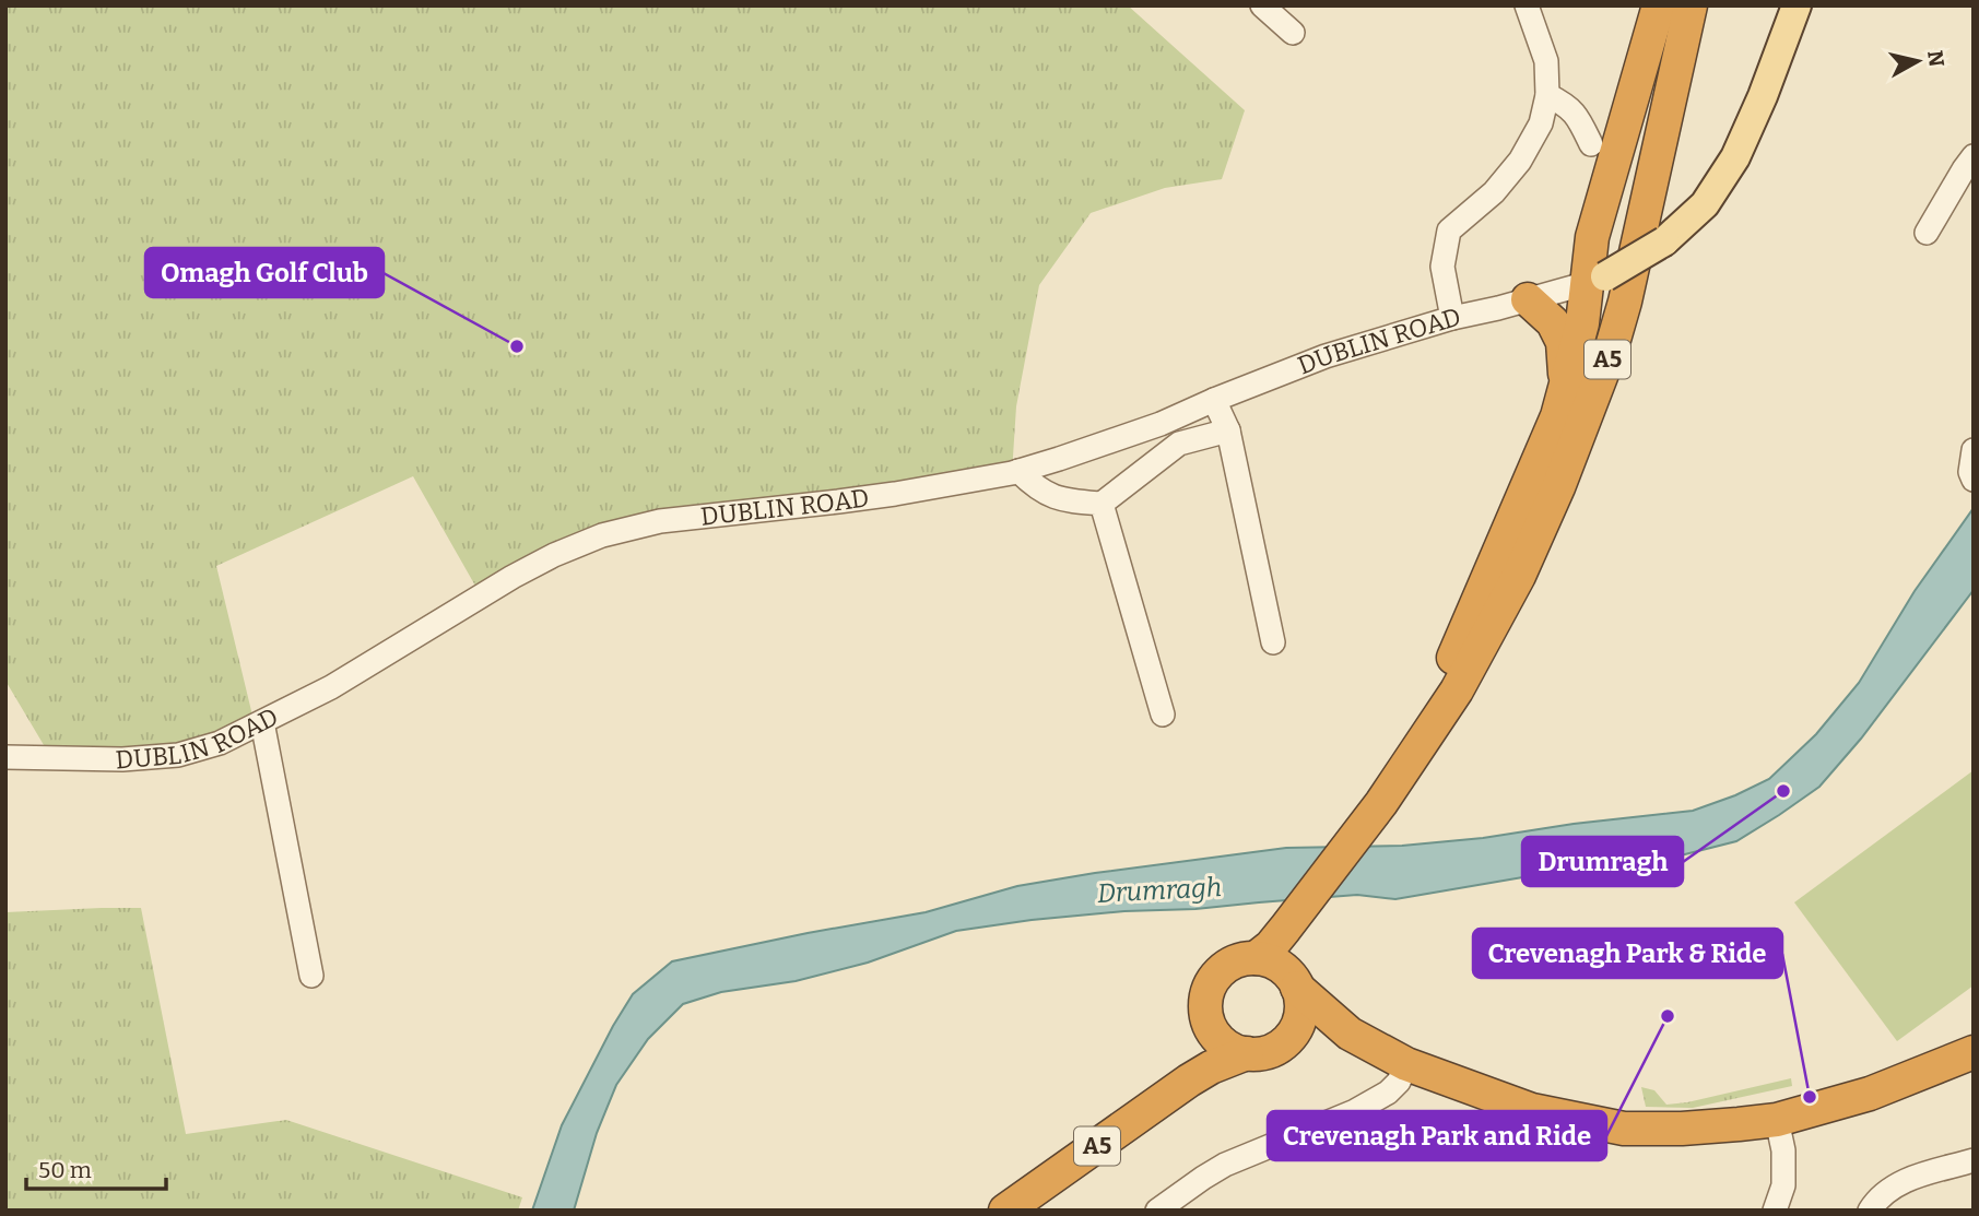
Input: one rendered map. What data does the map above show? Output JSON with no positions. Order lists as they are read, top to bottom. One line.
{"streets":{"highway":["A5"],"street":["DUBLIN ROAD"]},"water":["Drumragh"],"places":["Omagh Golf Club","Drumragh","Crevenagh Park and Ride","Crevenagh Park & Ride"],"scale_bar":"50 m","north":"right"}
